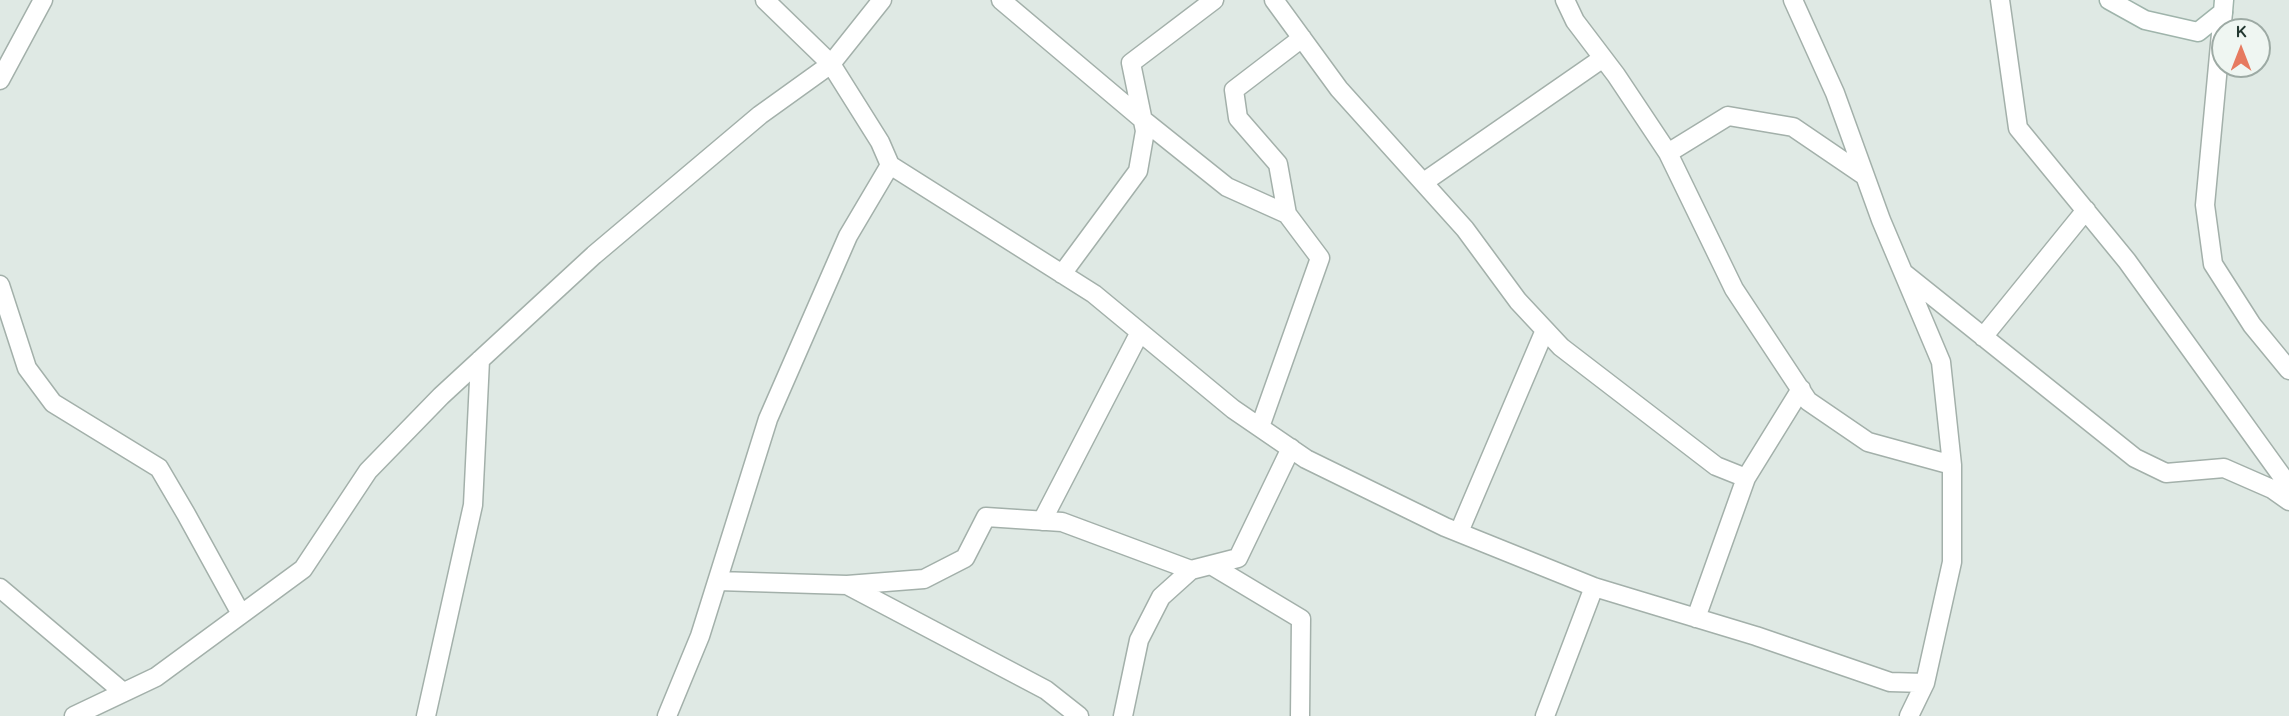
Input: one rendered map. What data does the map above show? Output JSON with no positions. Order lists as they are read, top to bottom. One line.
{"north":"top"}
